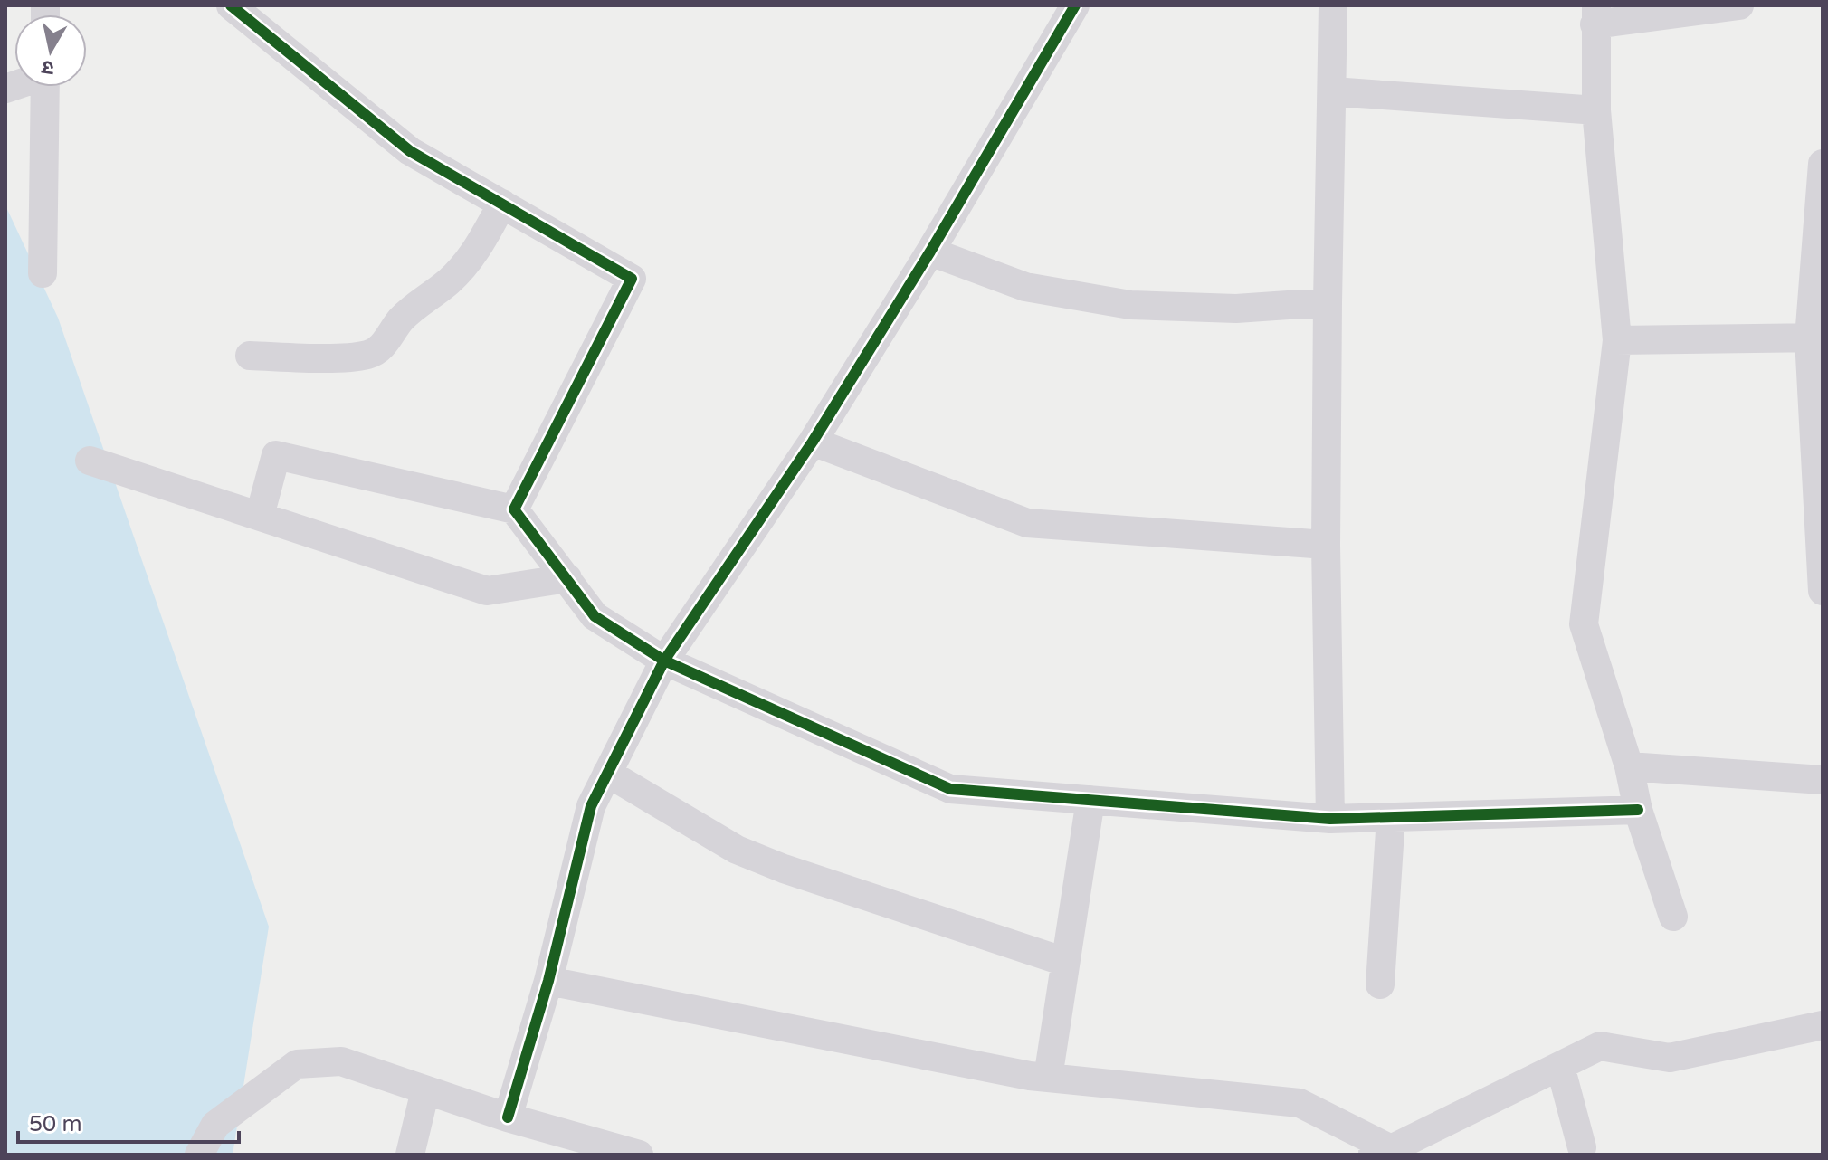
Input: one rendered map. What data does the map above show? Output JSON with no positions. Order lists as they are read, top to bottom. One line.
{"scale_bar":"50 m","north":"bottom"}
